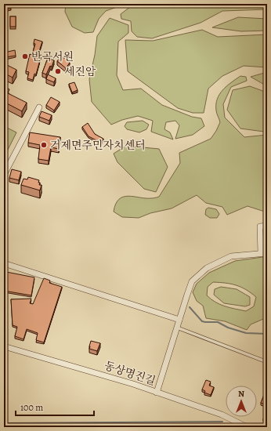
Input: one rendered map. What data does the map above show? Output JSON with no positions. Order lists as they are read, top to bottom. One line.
{"streets":{"street":["동상명진길"]},"places":["반곡서원","세진암","거제면주민자치센터"],"scale_bar":"100 m","north":"top"}
